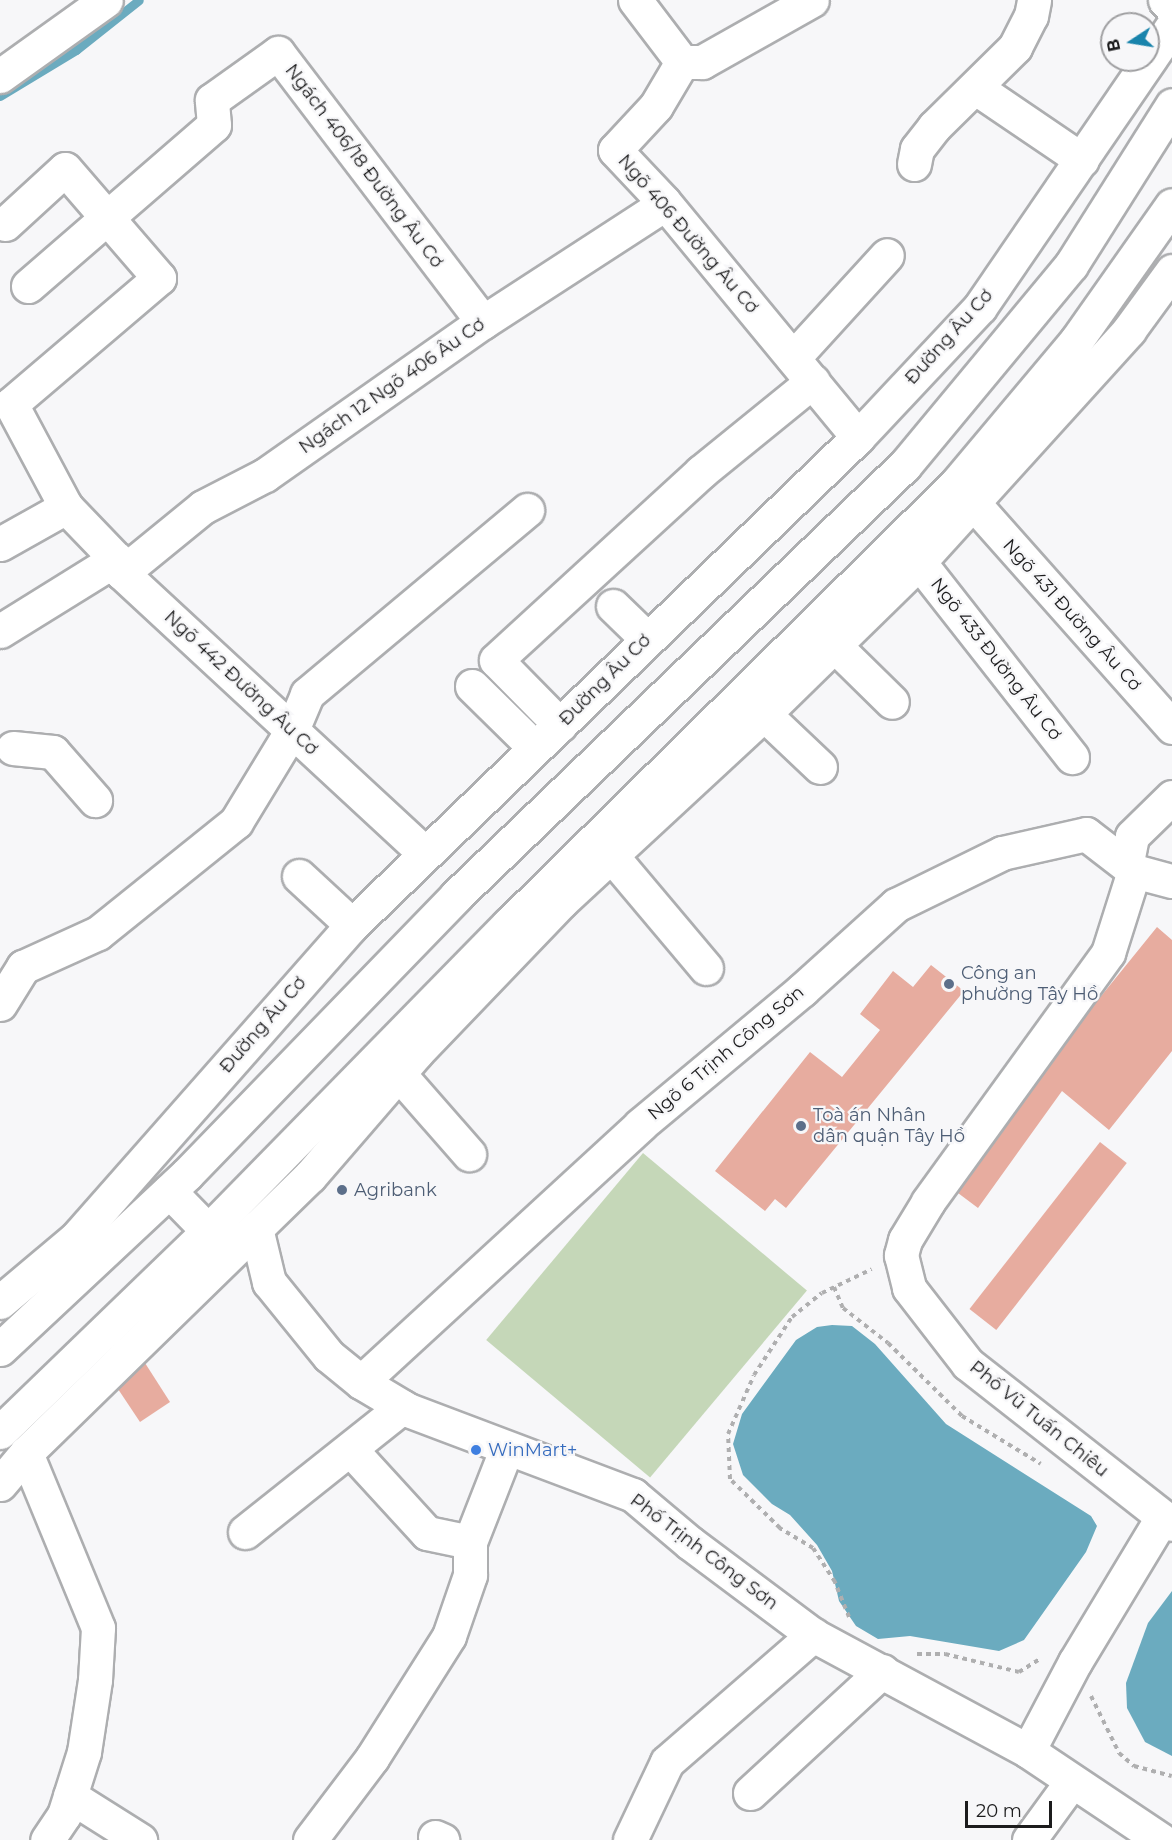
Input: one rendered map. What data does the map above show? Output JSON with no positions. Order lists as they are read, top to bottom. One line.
{"streets":{"street":["Ngách 406/18 Đường Âu Cơ","Ngõ 406 Đường Âu Cơ","Đường Âu Cơ","Ngách 12 Ngõ 406 Âu Cơ","Ngõ 431 Đường Âu Cơ","Ngõ 433 Đường Âu Cơ","Ngõ 442 Đường Âu Cơ","Ngõ 6 Trịnh Công Sơn","Phố Vũ Tuấn Chiêu","Phố Trịnh Công Sơn"]},"crossings":[["Ngách 406/18 Đường Âu Cơ","Ngách 12 Ngõ 406 Âu Cơ"],["Ngách 406/18 Đường Âu Cơ","Ngõ 442 Đường Âu Cơ"],["Ngõ 406 Đường Âu Cơ","Đường Âu Cơ"],["Ngõ 406 Đường Âu Cơ","Ngách 12 Ngõ 406 Âu Cơ"],["Đường Âu Cơ","Ngõ 442 Đường Âu Cơ"],["Ngách 12 Ngõ 406 Âu Cơ","Ngõ 442 Đường Âu Cơ"],["Ngõ 6 Trịnh Công Sơn","Phố Trịnh Công Sơn"]],"places":["Công an phường Tây Hồ","Toà án Nhân dân quận Tây Hồ","Agribank","WinMart+"],"scale_bar":"20 m","north":"left"}
